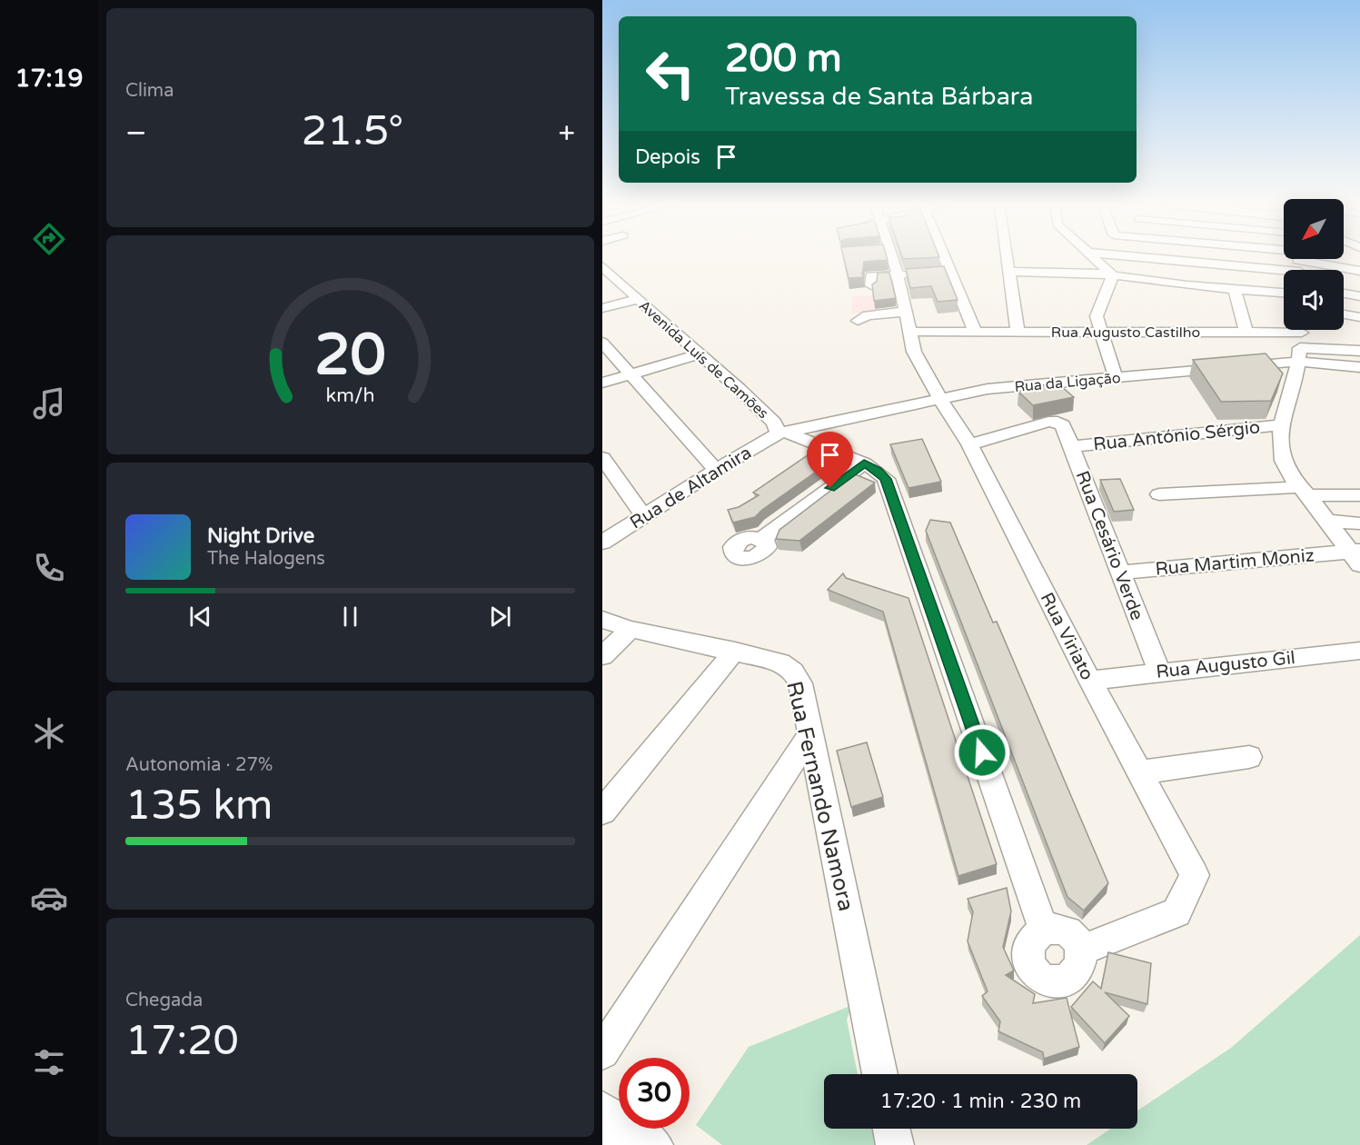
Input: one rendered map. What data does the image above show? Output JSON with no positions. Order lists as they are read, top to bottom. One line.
{"streets":{"street":["Rua Augusto Castilho","Avenida Luís de Camões","Rua da Ligação","Rua António Sérgio","Rua de Altamira","Rua Cesário Verde","Rua Martim Moniz","Rua Viriato","Rua Augusto Gil","Rua Fernando Namora"]},"crossings":[["Rua Augusto Castilho","Rua da Ligação"],["Rua Augusto Castilho","Rua Viriato"],["Avenida Luís de Camões","Rua da Ligação"],["Avenida Luís de Camões","Rua de Altamira"],["Rua da Ligação","Rua de Altamira"],["Rua da Ligação","Rua Viriato"],["Rua António Sérgio","Rua Cesário Verde"],["Rua Cesário Verde","Rua Martim Moniz"],["Rua Cesário Verde","Rua Viriato"],["Rua Cesário Verde","Rua Augusto Gil"],["Rua Viriato","Rua Augusto Gil"]],"north":"bottom left","page":{"tabs":"17:19","tile":["Clima",["Autonomia · 27%","135 km"],["Chegada","17:20"]],"turn":["200 m","Travessa de Santa Bárbara"],"heat":["−","21.5°","+"],"then":"Depois","song":["Night Drive","The Halogens"],"limit":"30","trip":"17:20 · 1 min · 230 m","gauge":["20","km/h"]}}
